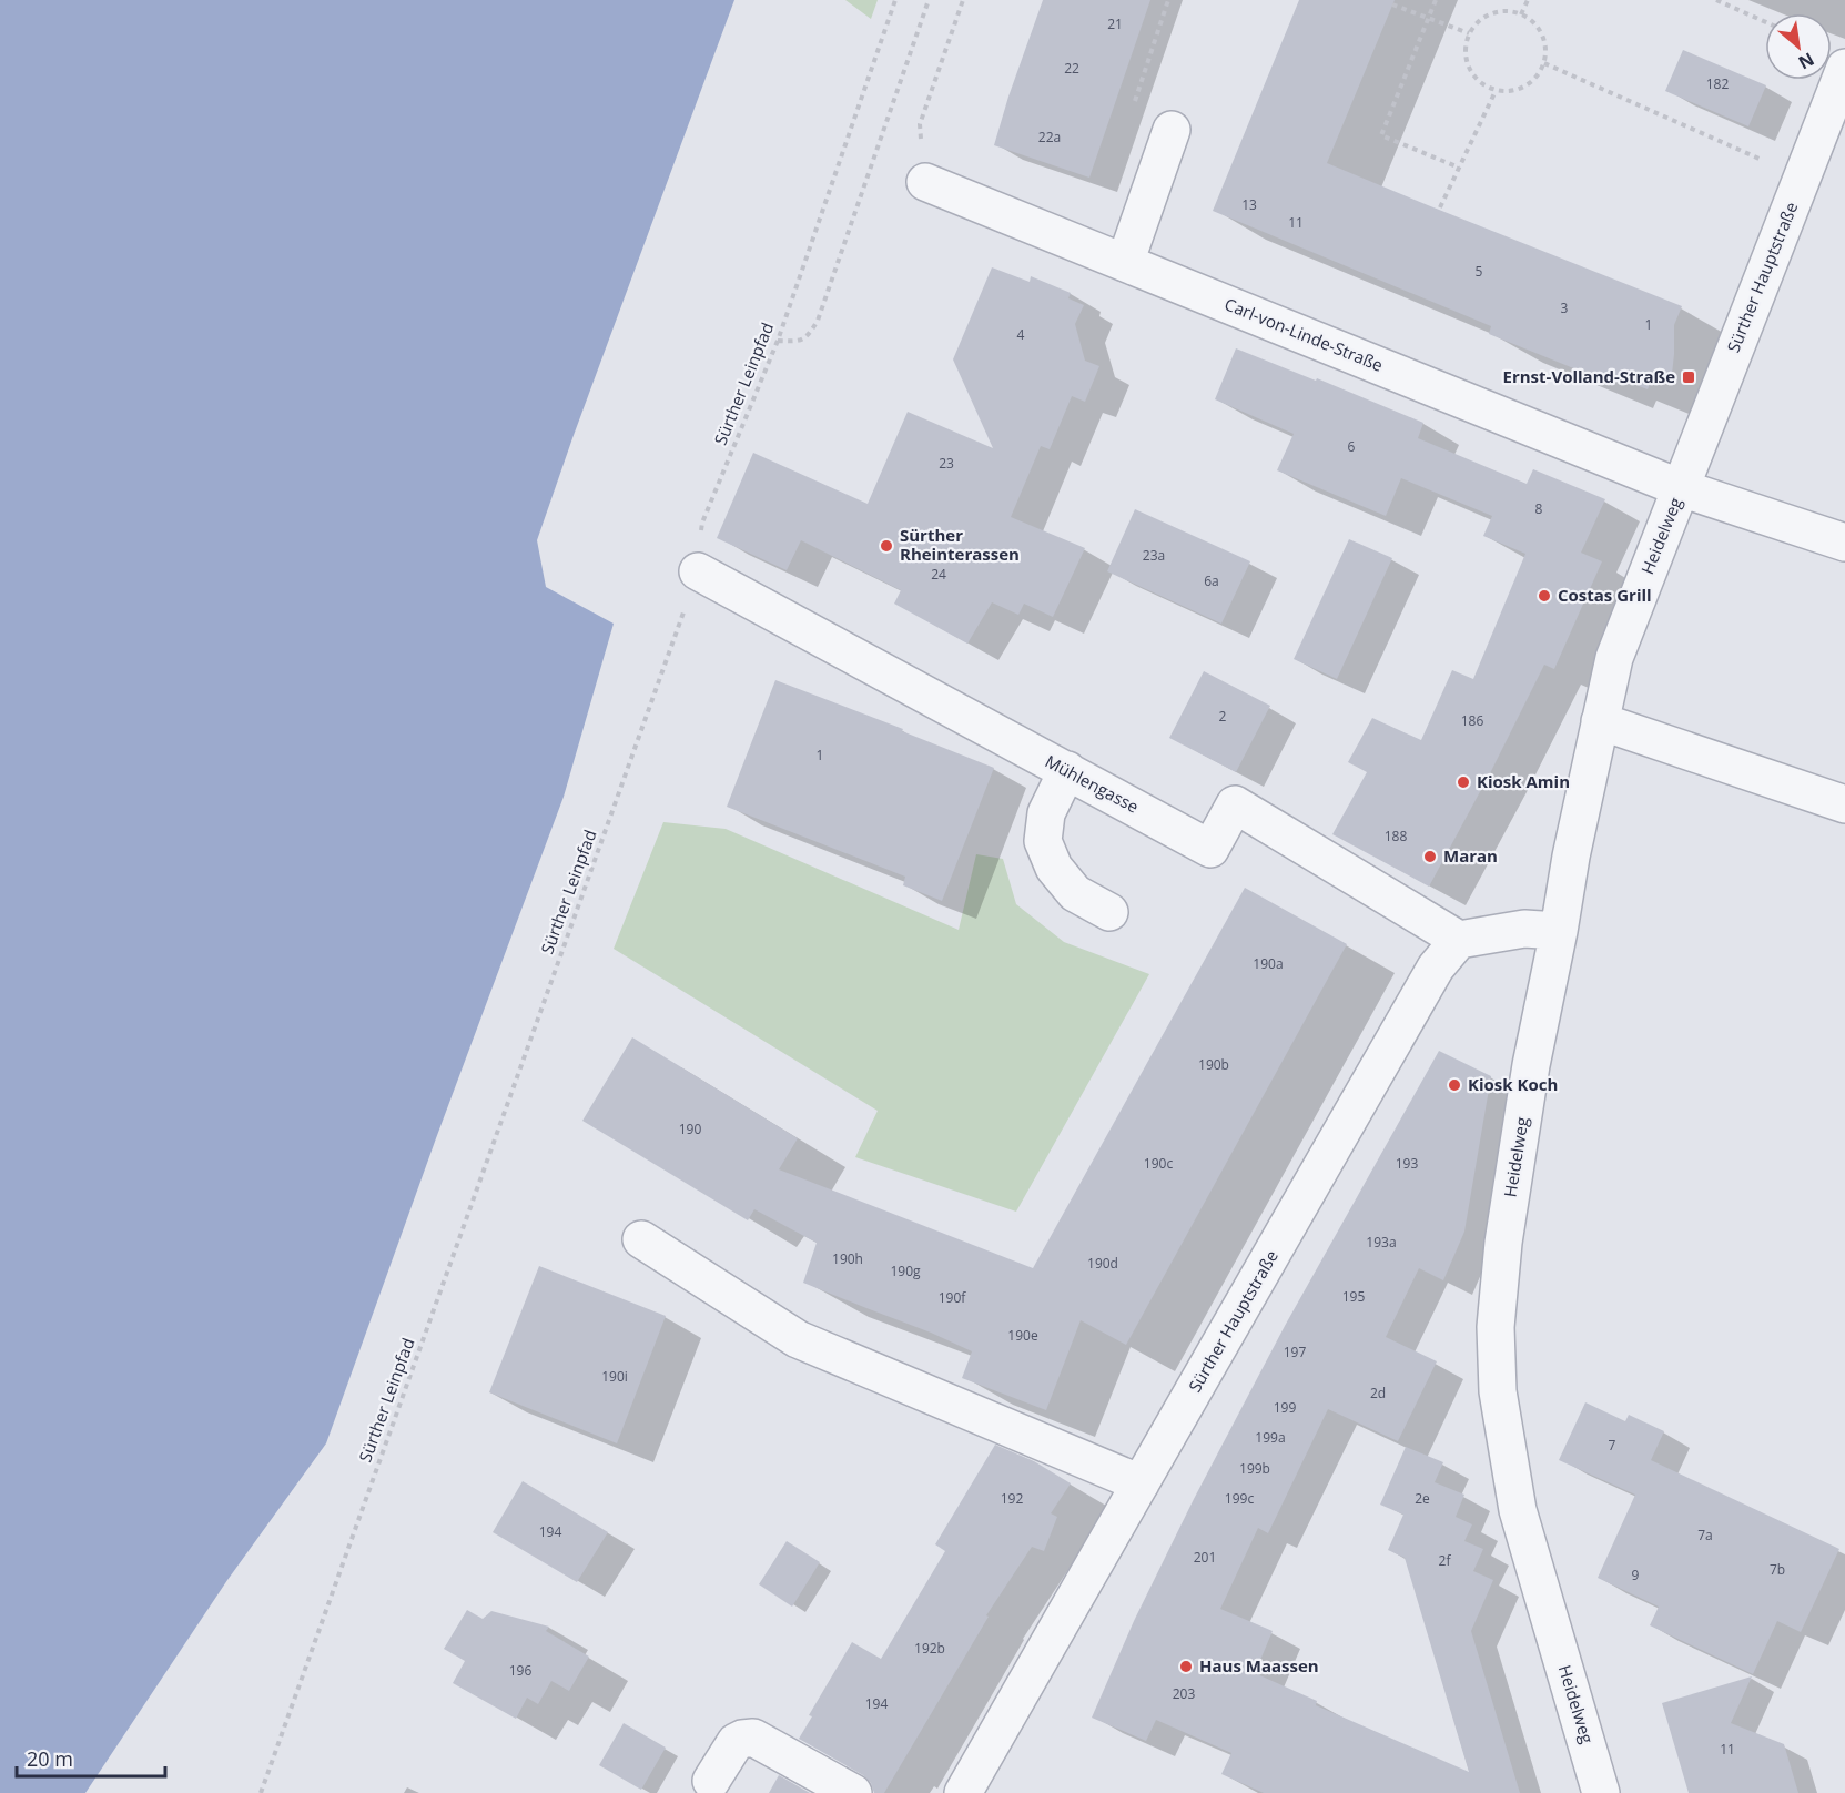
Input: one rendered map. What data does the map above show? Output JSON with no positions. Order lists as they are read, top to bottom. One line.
{"streets":{"street":["Sürther Hauptstraße","Carl-von-Linde-Straße","Heidelweg","Mühlengasse"],"path":["Sürther Leinpfad"]},"crossings":[["Sürther Hauptstraße","Carl-von-Linde-Straße"],["Sürther Hauptstraße","Heidelweg"],["Sürther Hauptstraße","Mühlengasse"],["Carl-von-Linde-Straße","Heidelweg"],["Sürther Leinpfad","Mühlengasse"]],"places":{"transit":["Ernst-Volland-Straße"],"other":["Sürther Rheinterassen","Costas Grill","Kiosk Amin","Maran","Kiosk Koch","Haus Maassen"]},"house_numbers":["21","22","182","22a","13","11","5","3","1","4","6","23","8","23a","24","6a","2","186","1","188","190a","190b","190","190c","193","193a","190h","190d","190g","195","190f","190e","197","190i","2d","199","199a","7","199b","192","199c","2e","194","7a","201","2f","7b","9","192b","196","203","194","11"],"scale_bar":"20 m","north":"bottom right"}
